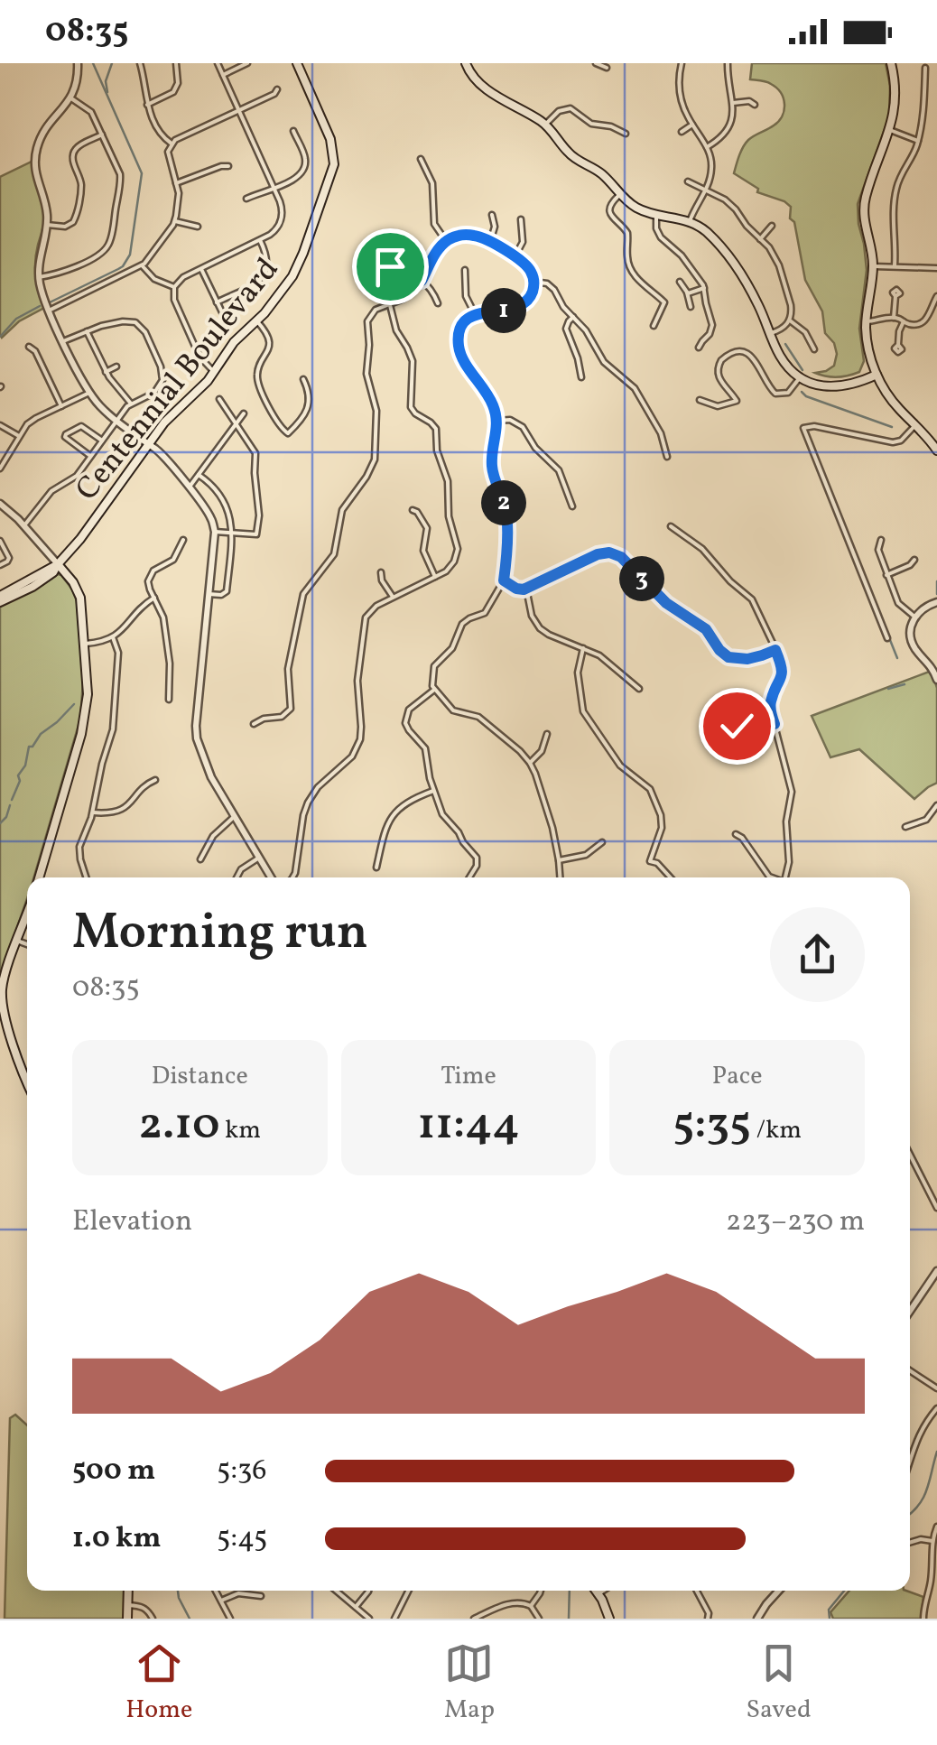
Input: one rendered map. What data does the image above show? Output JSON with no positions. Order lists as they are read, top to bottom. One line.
{"streets":{"main road":["Centennial Boulevard"]},"page":{"status":"08:35","pins":["1","2","3"],"heading":["Morning run","08:35"],"stats":[["Distance","2.10 km"],["Time","11:44"],["Pace","5:35 /km"]],"chart":["Elevation","223–230 m"],"list":[{"name":"500 m","note":"5:36"},{"name":"1.0 km","note":"5:45"}],"tabs":["Home","Map","Saved"]}}
